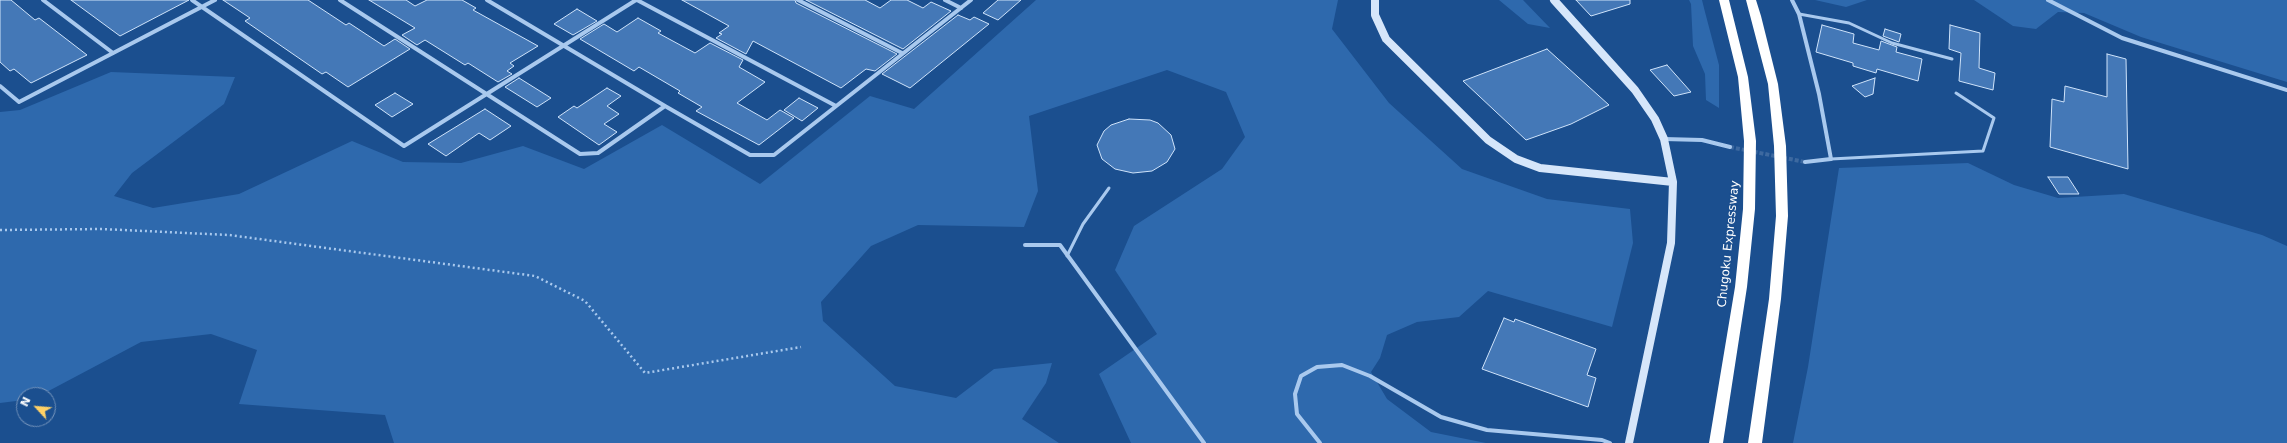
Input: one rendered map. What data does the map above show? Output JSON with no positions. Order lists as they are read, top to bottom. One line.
{"streets":{"highway":["Chugoku Expressway"]},"north":"top left"}
